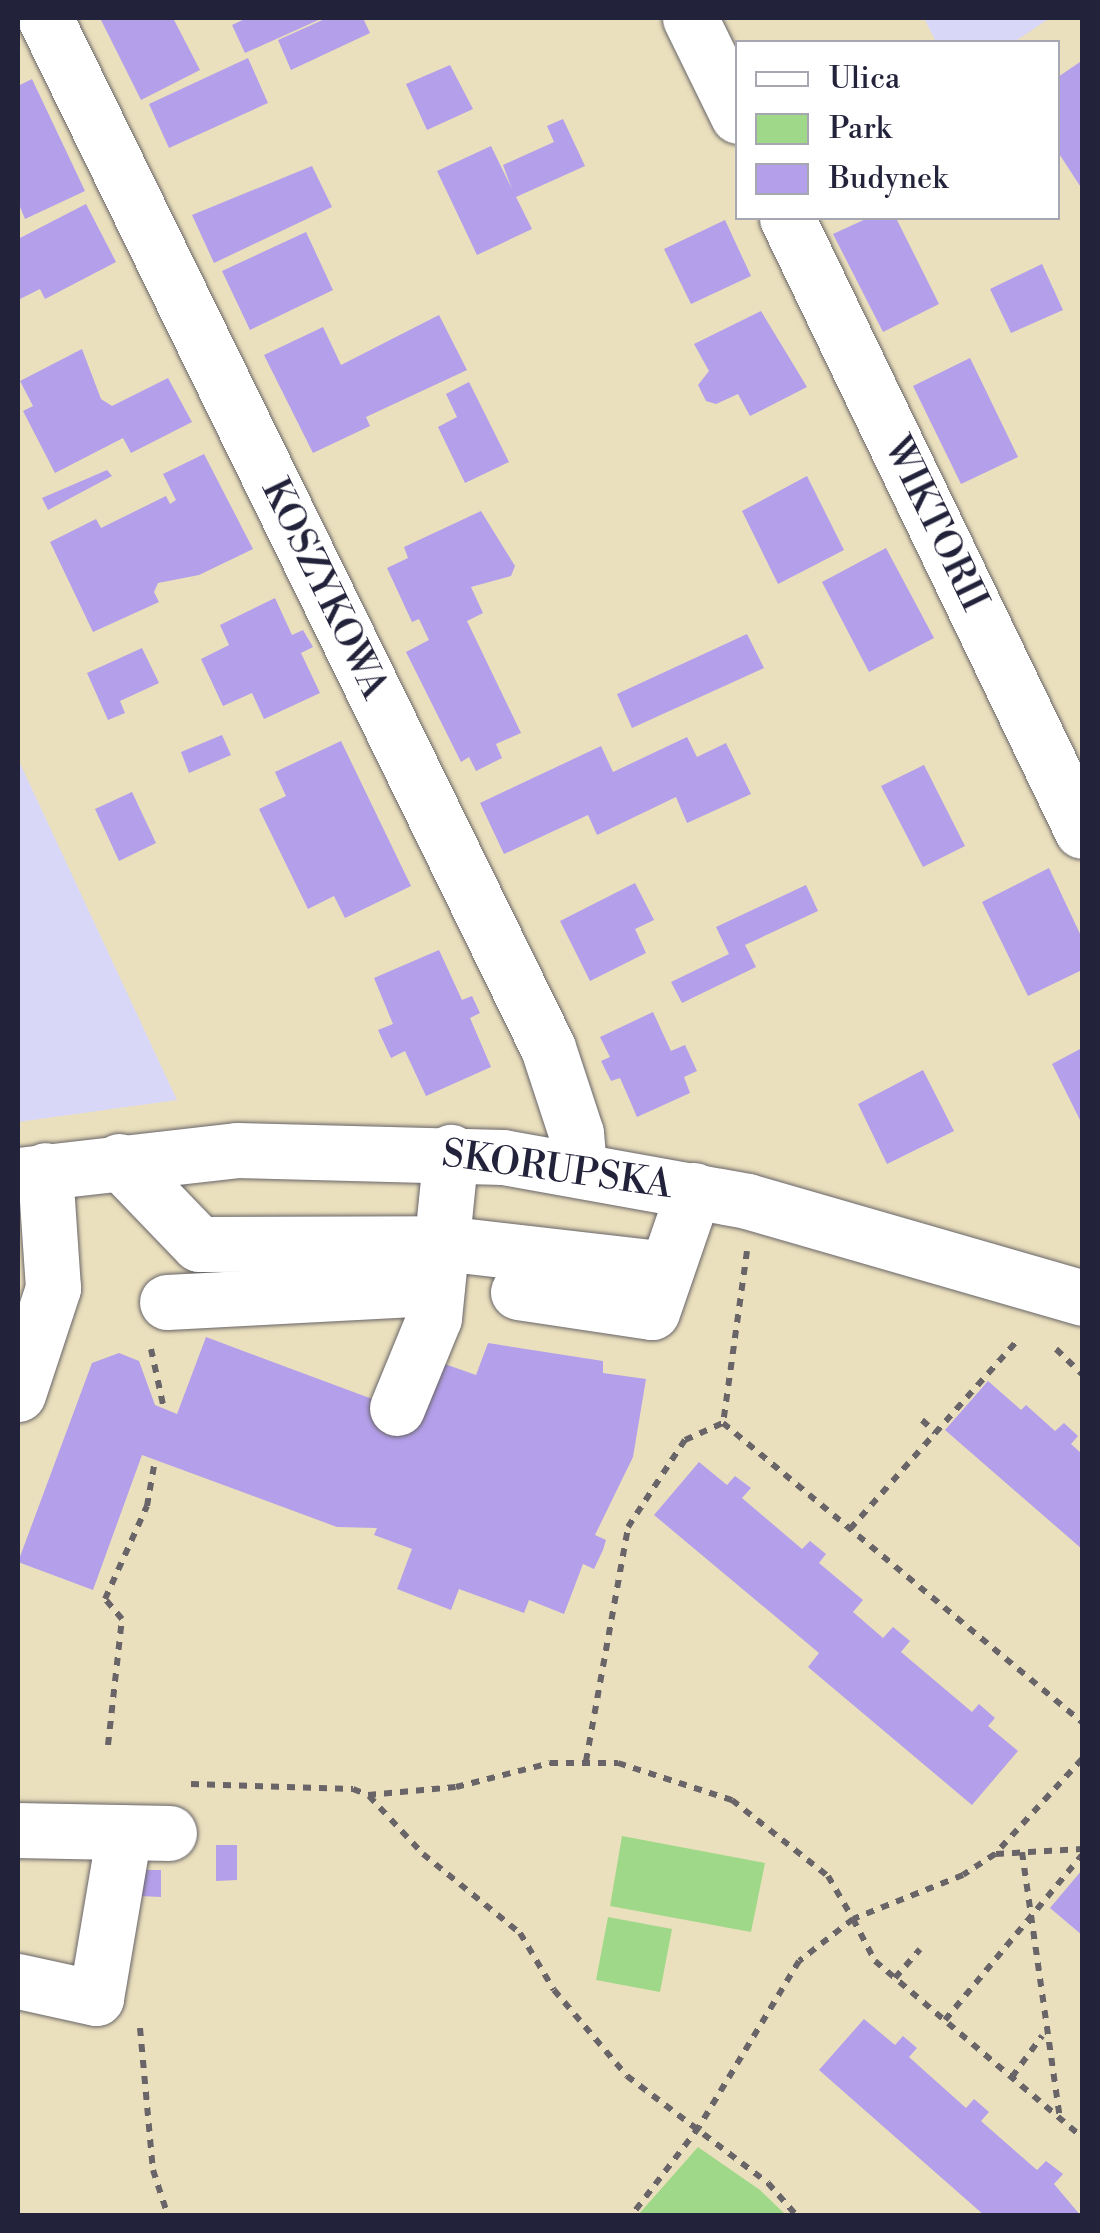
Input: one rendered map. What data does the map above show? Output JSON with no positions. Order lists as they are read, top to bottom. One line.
{"streets":{"street":["WIKTORII","KOSZYKOWA","SKORUPSKA"]},"crossings":[["KOSZYKOWA","SKORUPSKA"]],"legend":["Ulica","Park","Budynek"]}
